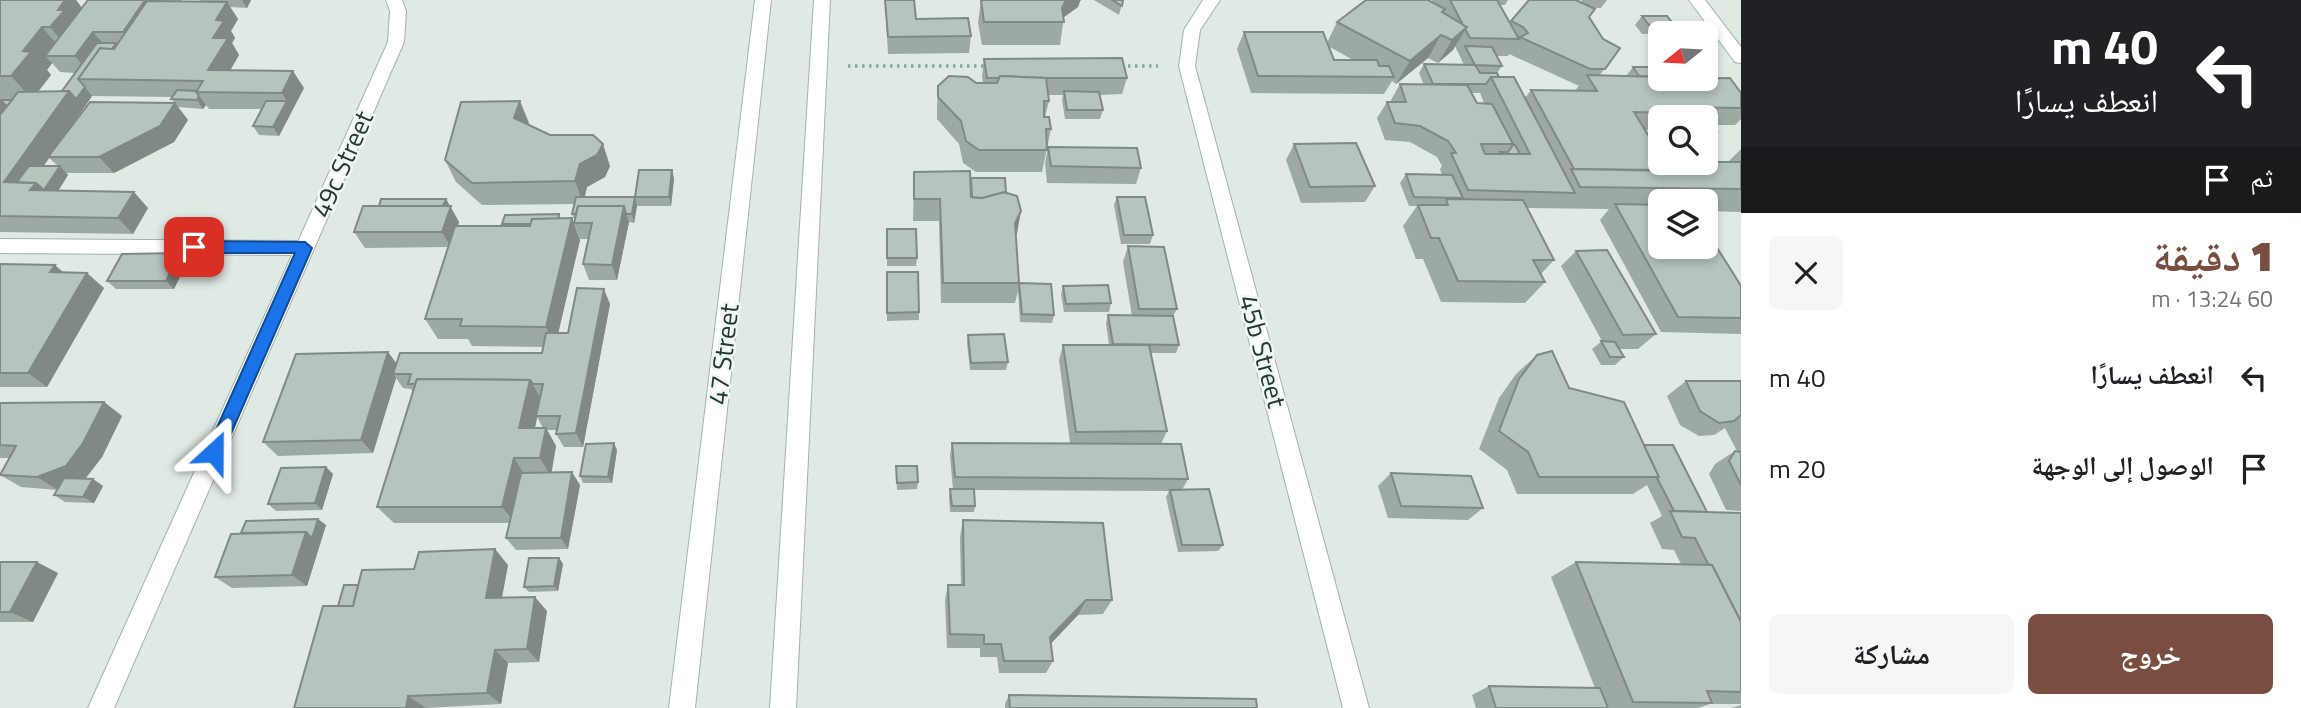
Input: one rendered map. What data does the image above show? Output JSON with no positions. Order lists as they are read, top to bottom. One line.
{"streets":{"street":["49c Street","45b Street","47 Street"]},"north":"left","page":{"turn":["40 m","انعطف يسارًا"],"then":"ثم","heading":["1 دقيقة","60 m · 13:24"],"list":[{"name":"انعطف يسارًا","value":"40 m"},{"name":"الوصول إلى الوجهة","value":"20 m"}],"buttons":["خروج","مشاركة"]}}
